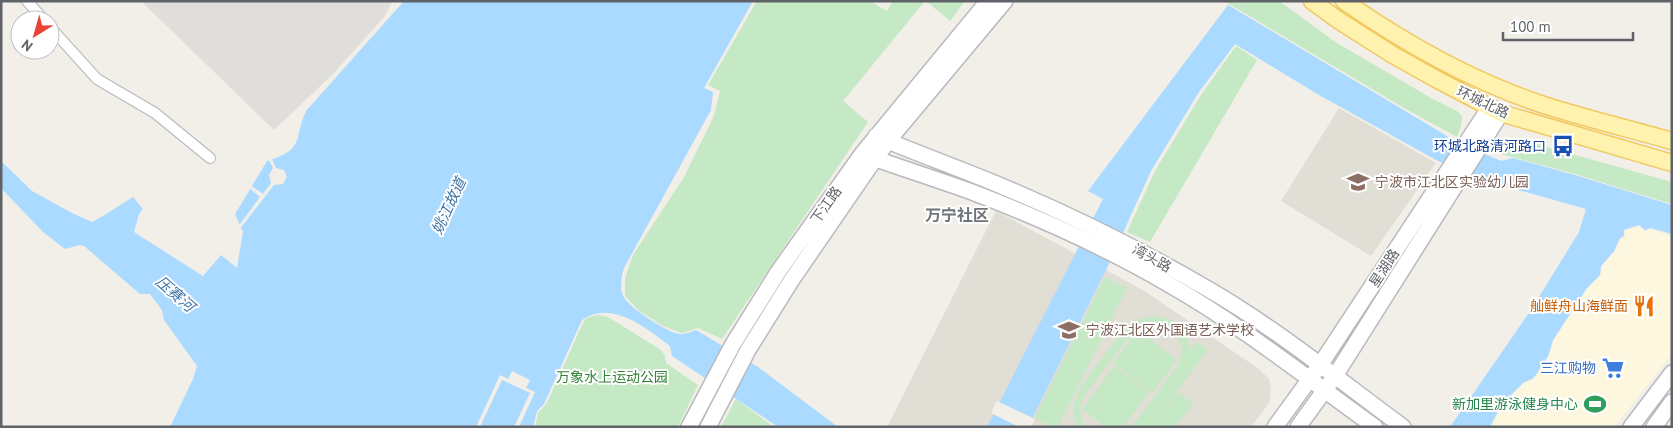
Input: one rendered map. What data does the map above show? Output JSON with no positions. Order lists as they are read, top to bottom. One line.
{"streets":{"main road":["环城北路","下江路","湾头路","星湖路"]},"crossings":[["环城北路","星湖路"],["下江路","湾头路"],["湾头路","星湖路"]],"districts":["万宁社区"],"water":["姚江故道","压赛河"],"parks":["万象水上运动公园"],"places":{"bus stop":["环城北路清河路口"],"school or university":["宁波市江北区实验幼儿园","宁波江北区外国语艺术学校"],"restaurant":["舢鲜舟山海鲜面"],"supermarket":["三江购物"],"sports":["新加里游泳健身中心"]},"scale_bar":"100 m","north":"bottom left"}
